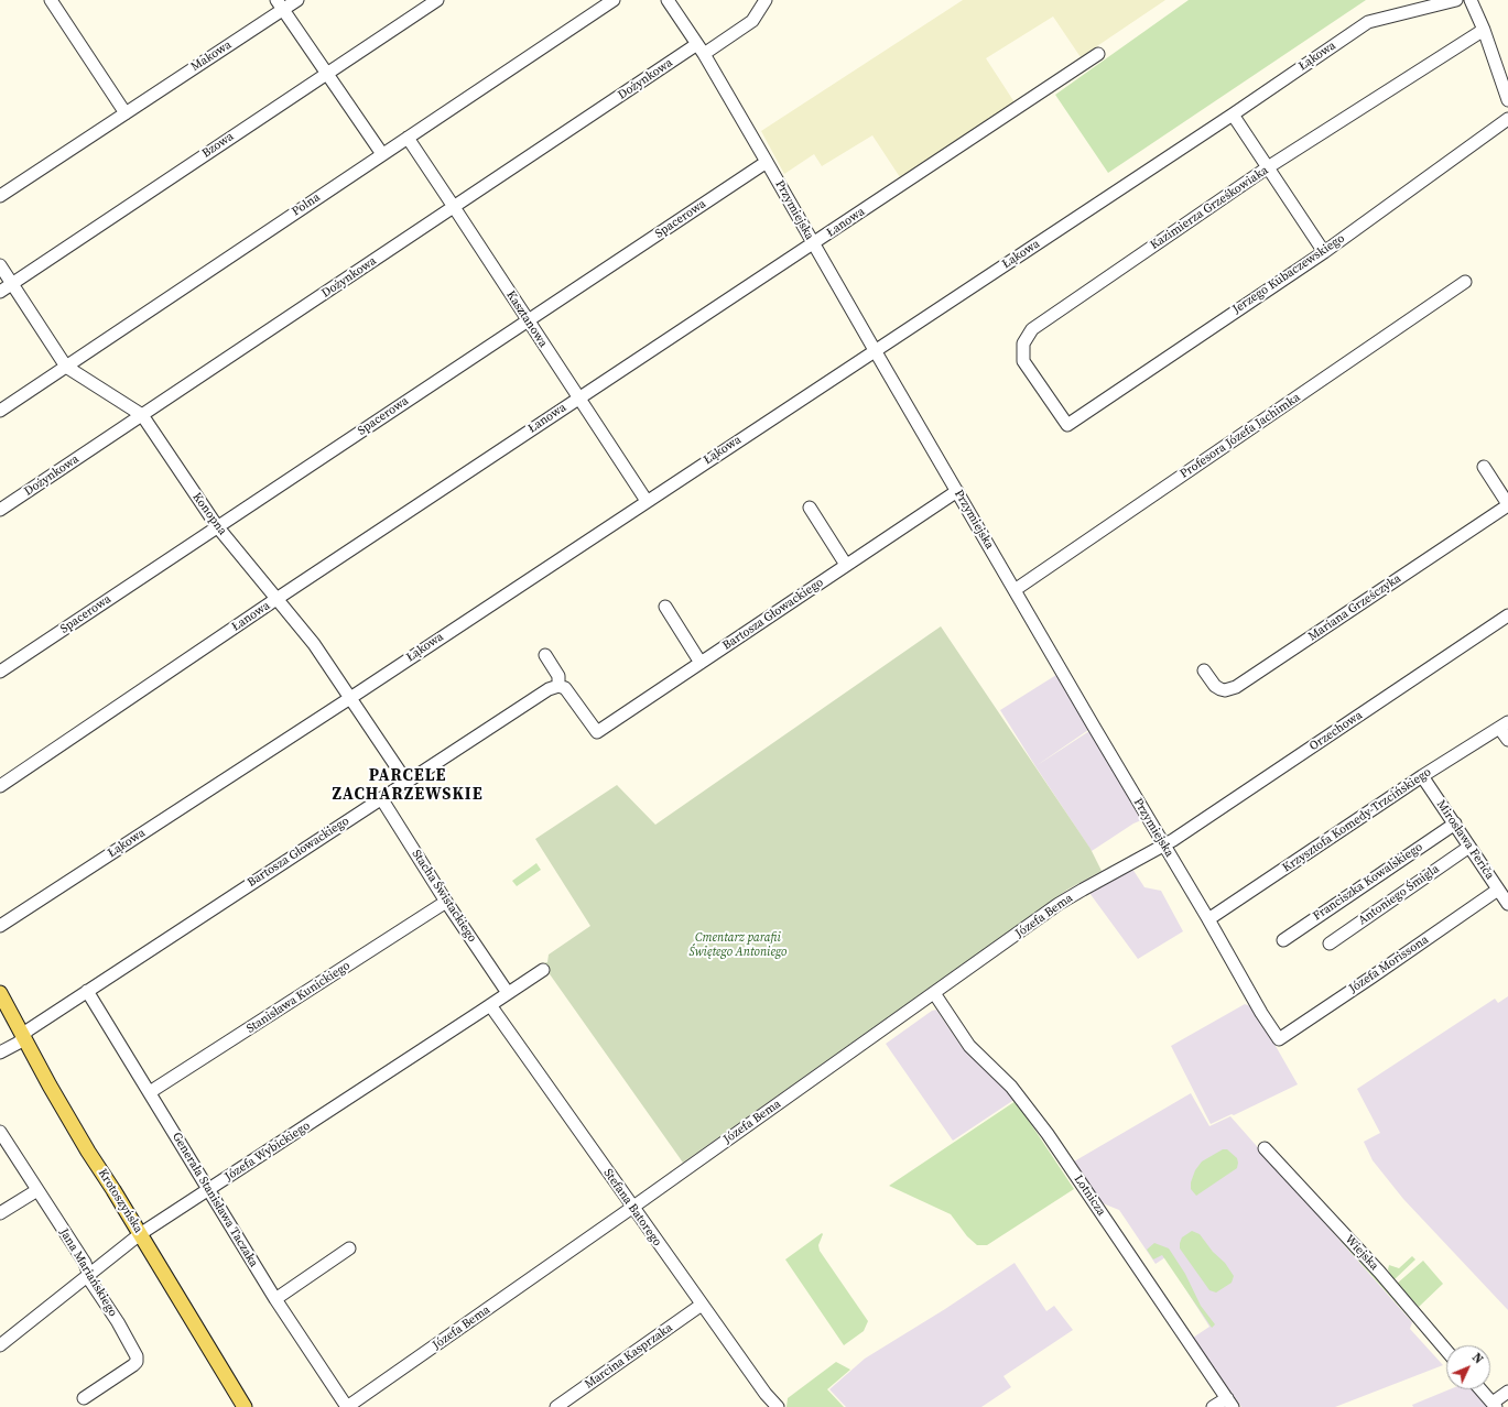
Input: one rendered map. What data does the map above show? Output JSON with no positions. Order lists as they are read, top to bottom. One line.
{"streets":{"main road":["Krotoszyńska"],"street":["Makowa","Łąkowa","Dożynkowa","Bzowa","Polna","Kazimierza Grześkowiaka","Przymiejska","Spacerowa","Łanowa","Jerzego Kubaczewskiego","Kasztanowa","Profesora Józefa Jachimka","Konopna","Mariana Grześczyka","Bartosza Głowackiego","Orzechowa","Krzysztofa Komedy-Trzcińskiego","Mirosława Feriča","Franciszka Kowalskiego","Antoniego Śmigla","Stacha Świstackiego","Józefa Bema","Józefa Morissona","Stanisława Kunickiego","Józefa Wybickiego","Lotnicza","Generała Stanisława Taczaka","Stefana Batorego","Wiejska","Jana Mariańskiego","Marcina Kasprzaka"]},"crossings":[["Łąkowa","Przymiejska"],["Łąkowa","Kasztanowa"],["Łąkowa","Konopna"],["Dożynkowa","Przymiejska"],["Dożynkowa","Kasztanowa"],["Dożynkowa","Konopna"],["Bzowa","Konopna"],["Polna","Kasztanowa"],["Polna","Konopna"],["Kazimierza Grześkowiaka","Jerzego Kubaczewskiego"],["Przymiejska","Spacerowa"],["Przymiejska","Łanowa"],["Przymiejska","Profesora Józefa Jachimka"],["Przymiejska","Bartosza Głowackiego"],["Przymiejska","Orzechowa"],["Przymiejska","Krzysztofa Komedy-Trzcińskiego"],["Przymiejska","Józefa Bema"],["Przymiejska","Józefa Morissona"],["Spacerowa","Kasztanowa"],["Spacerowa","Konopna"],["Łanowa","Kasztanowa"],["Łanowa","Konopna"],["Konopna","Bartosza Głowackiego"],["Bartosza Głowackiego","Stacha Świstackiego"],["Bartosza Głowackiego","Generała Stanisława Taczaka"],["Bartosza Głowackiego","Krotoszyńska"],["Orzechowa","Józefa Bema"],["Krzysztofa Komedy-Trzcińskiego","Mirosława Feriča"],["Mirosława Feriča","Franciszka Kowalskiego"],["Mirosława Feriča","Antoniego Śmigla"],["Mirosława Feriča","Józefa Morissona"],["Stacha Świstackiego","Stanisława Kunickiego"],["Stacha Świstackiego","Józefa Wybickiego"],["Józefa Bema","Lotnicza"],["Józefa Bema","Generała Stanisława Taczaka"],["Józefa Bema","Stefana Batorego"],["Stanisława Kunickiego","Generała Stanisława Taczaka"],["Józefa Wybickiego","Generała Stanisława Taczaka"],["Józefa Wybickiego","Krotoszyńska"],["Józefa Wybickiego","Stefana Batorego"],["Józefa Wybickiego","Jana Mariańskiego"],["Stefana Batorego","Marcina Kasprzaka"]],"districts":["PARCELE ZACHARZEWSKIE"],"parks":["Cmentarz parafii Świętego Antoniego"],"north":"top right"}
